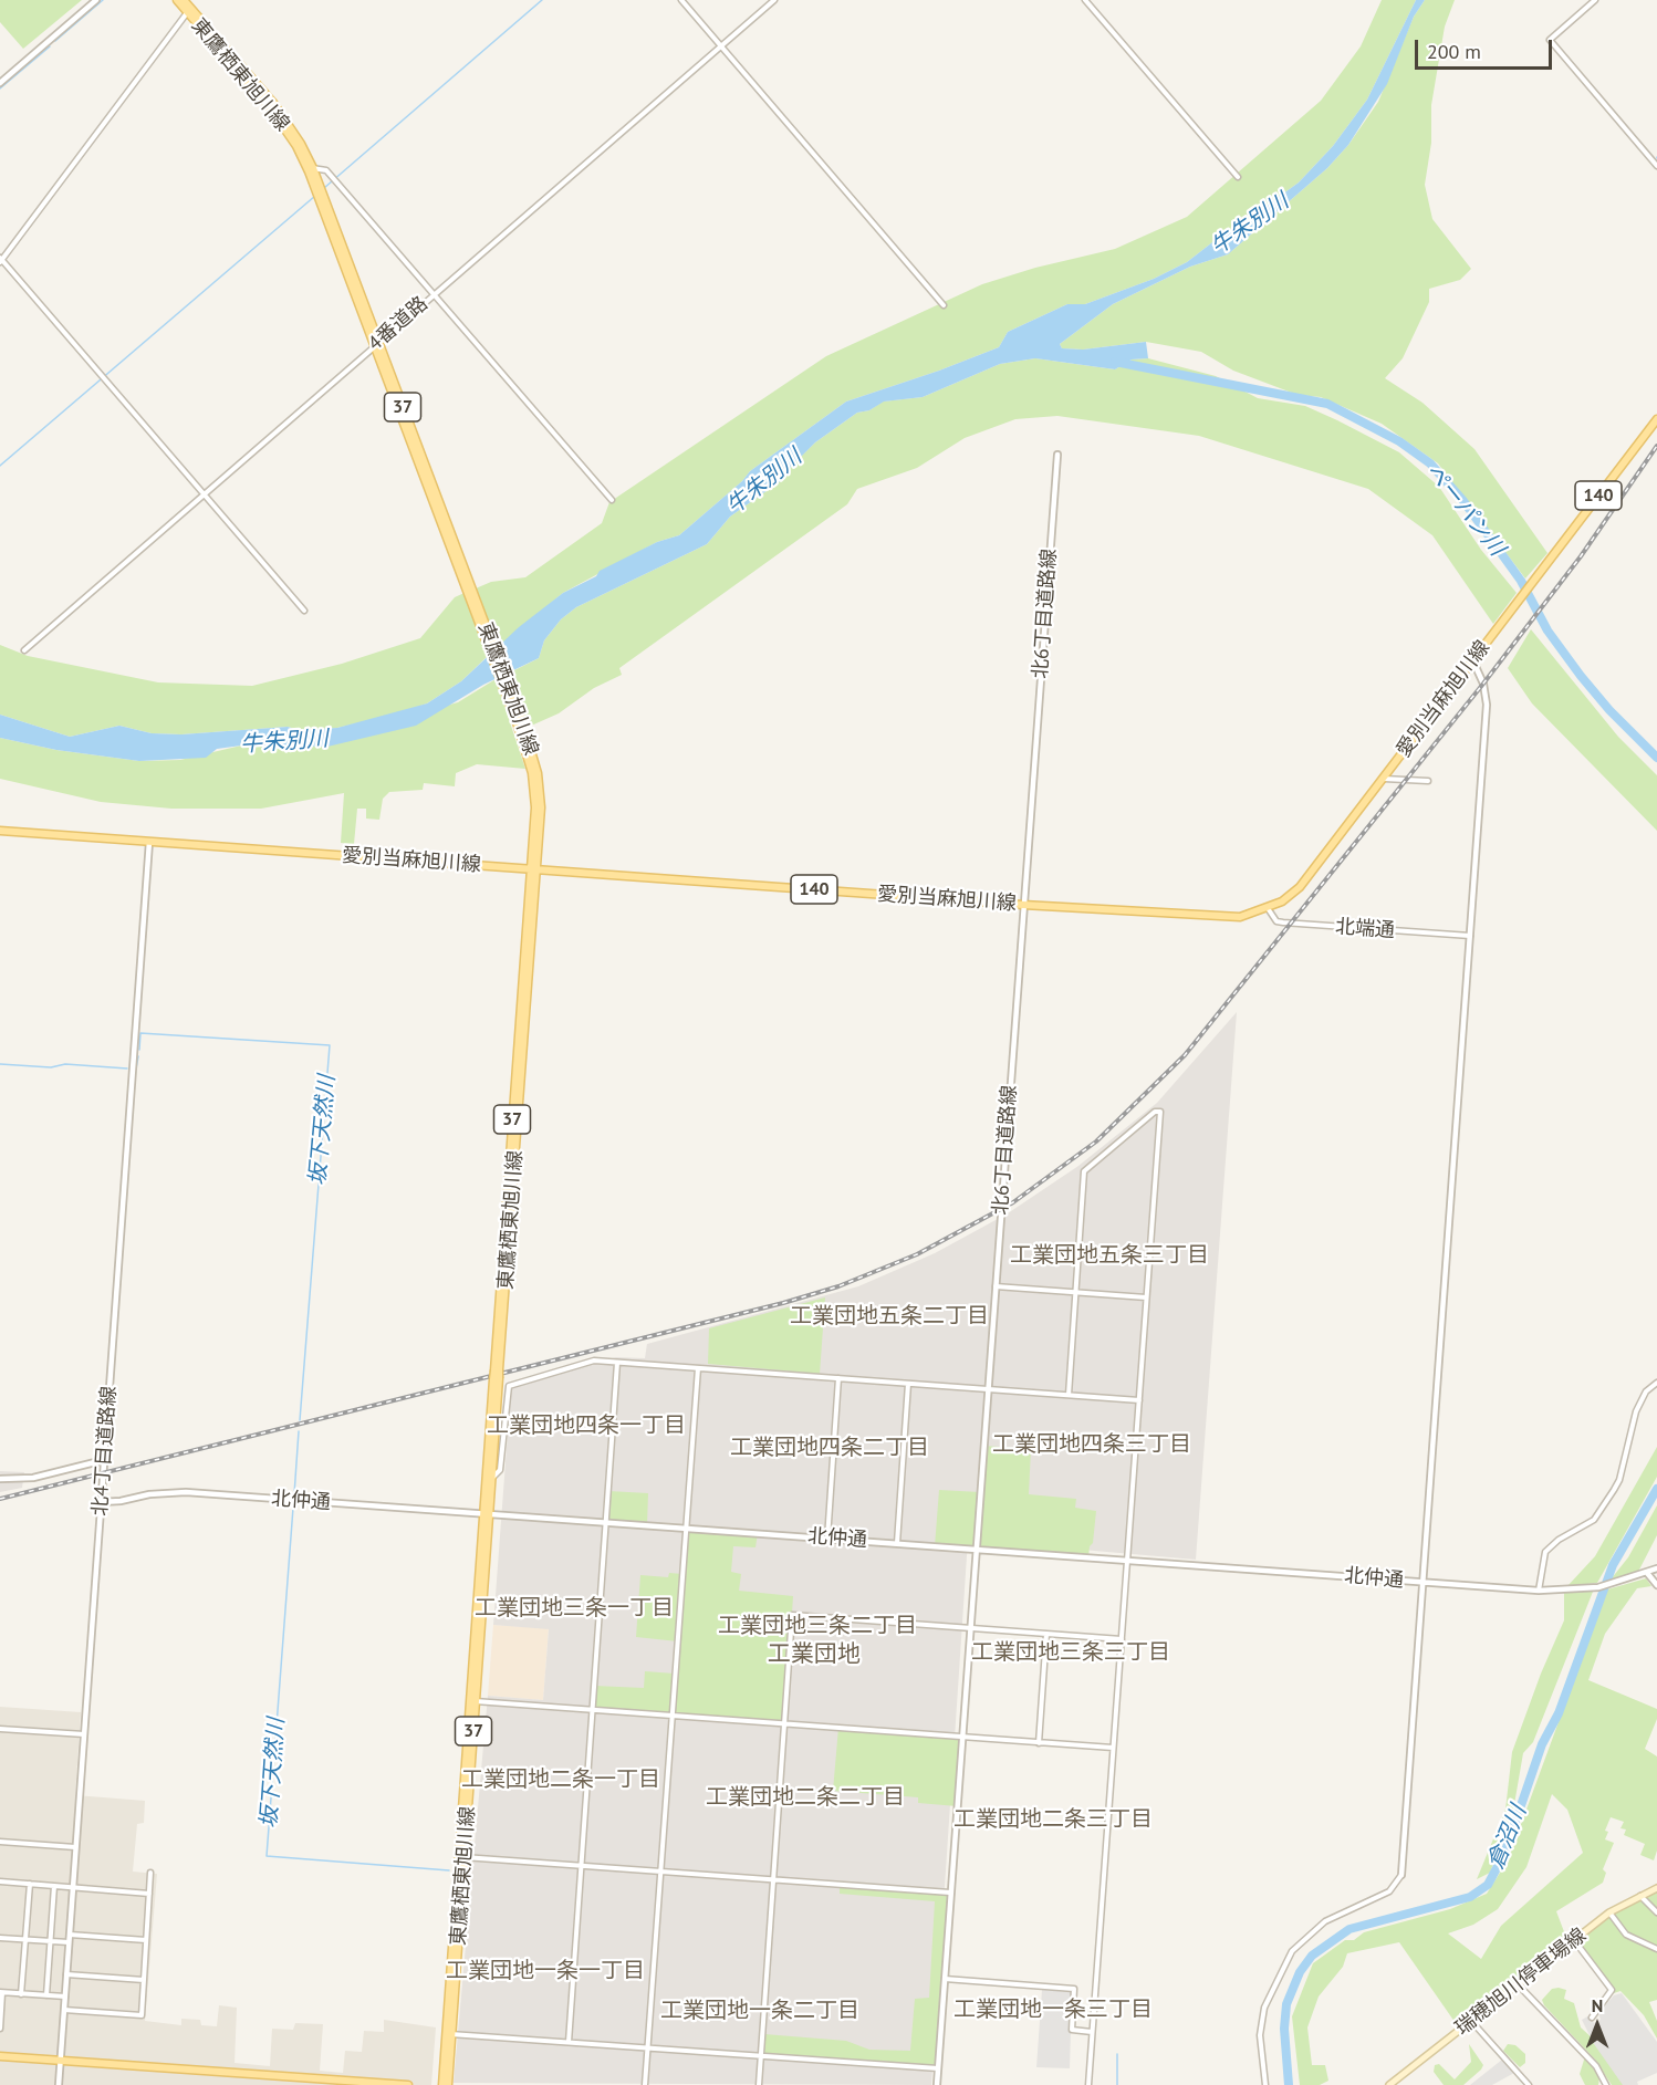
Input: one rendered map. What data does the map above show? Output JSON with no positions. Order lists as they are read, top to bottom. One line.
{"streets":{"main road":["東鷹栖東旭川線","37","140","愛別当麻旭川線","瑞穂旭川停車場線"],"street":["4番道路","北6丁目道路線","北端通","北4丁目道路線","北仲通"]},"crossings":[["東鷹栖東旭川線","4番道路"],["東鷹栖東旭川線","愛別当麻旭川線"],["東鷹栖東旭川線","北仲通"],["北6丁目道路線","愛別当麻旭川線"],["北6丁目道路線","北仲通"],["愛別当麻旭川線","北端通"],["愛別当麻旭川線","北4丁目道路線"],["北4丁目道路線","北仲通"]],"districts":["工業団地五条三丁目","工業団地五条二丁目","工業団地四条一丁目","工業団地四条三丁目","工業団地四条二丁目","工業団地三条一丁目","工業団地三条二丁目","工業団地三条三丁目","工業団地","工業団地二条一丁目","工業団地二条二丁目","工業団地二条三丁目","工業団地一条一丁目","工業団地一条三丁目","工業団地一条二丁目"],"water":["牛朱別川","ペーパン川","坂下天然川","倉沼川"],"scale_bar":"200 m","north":"top"}
